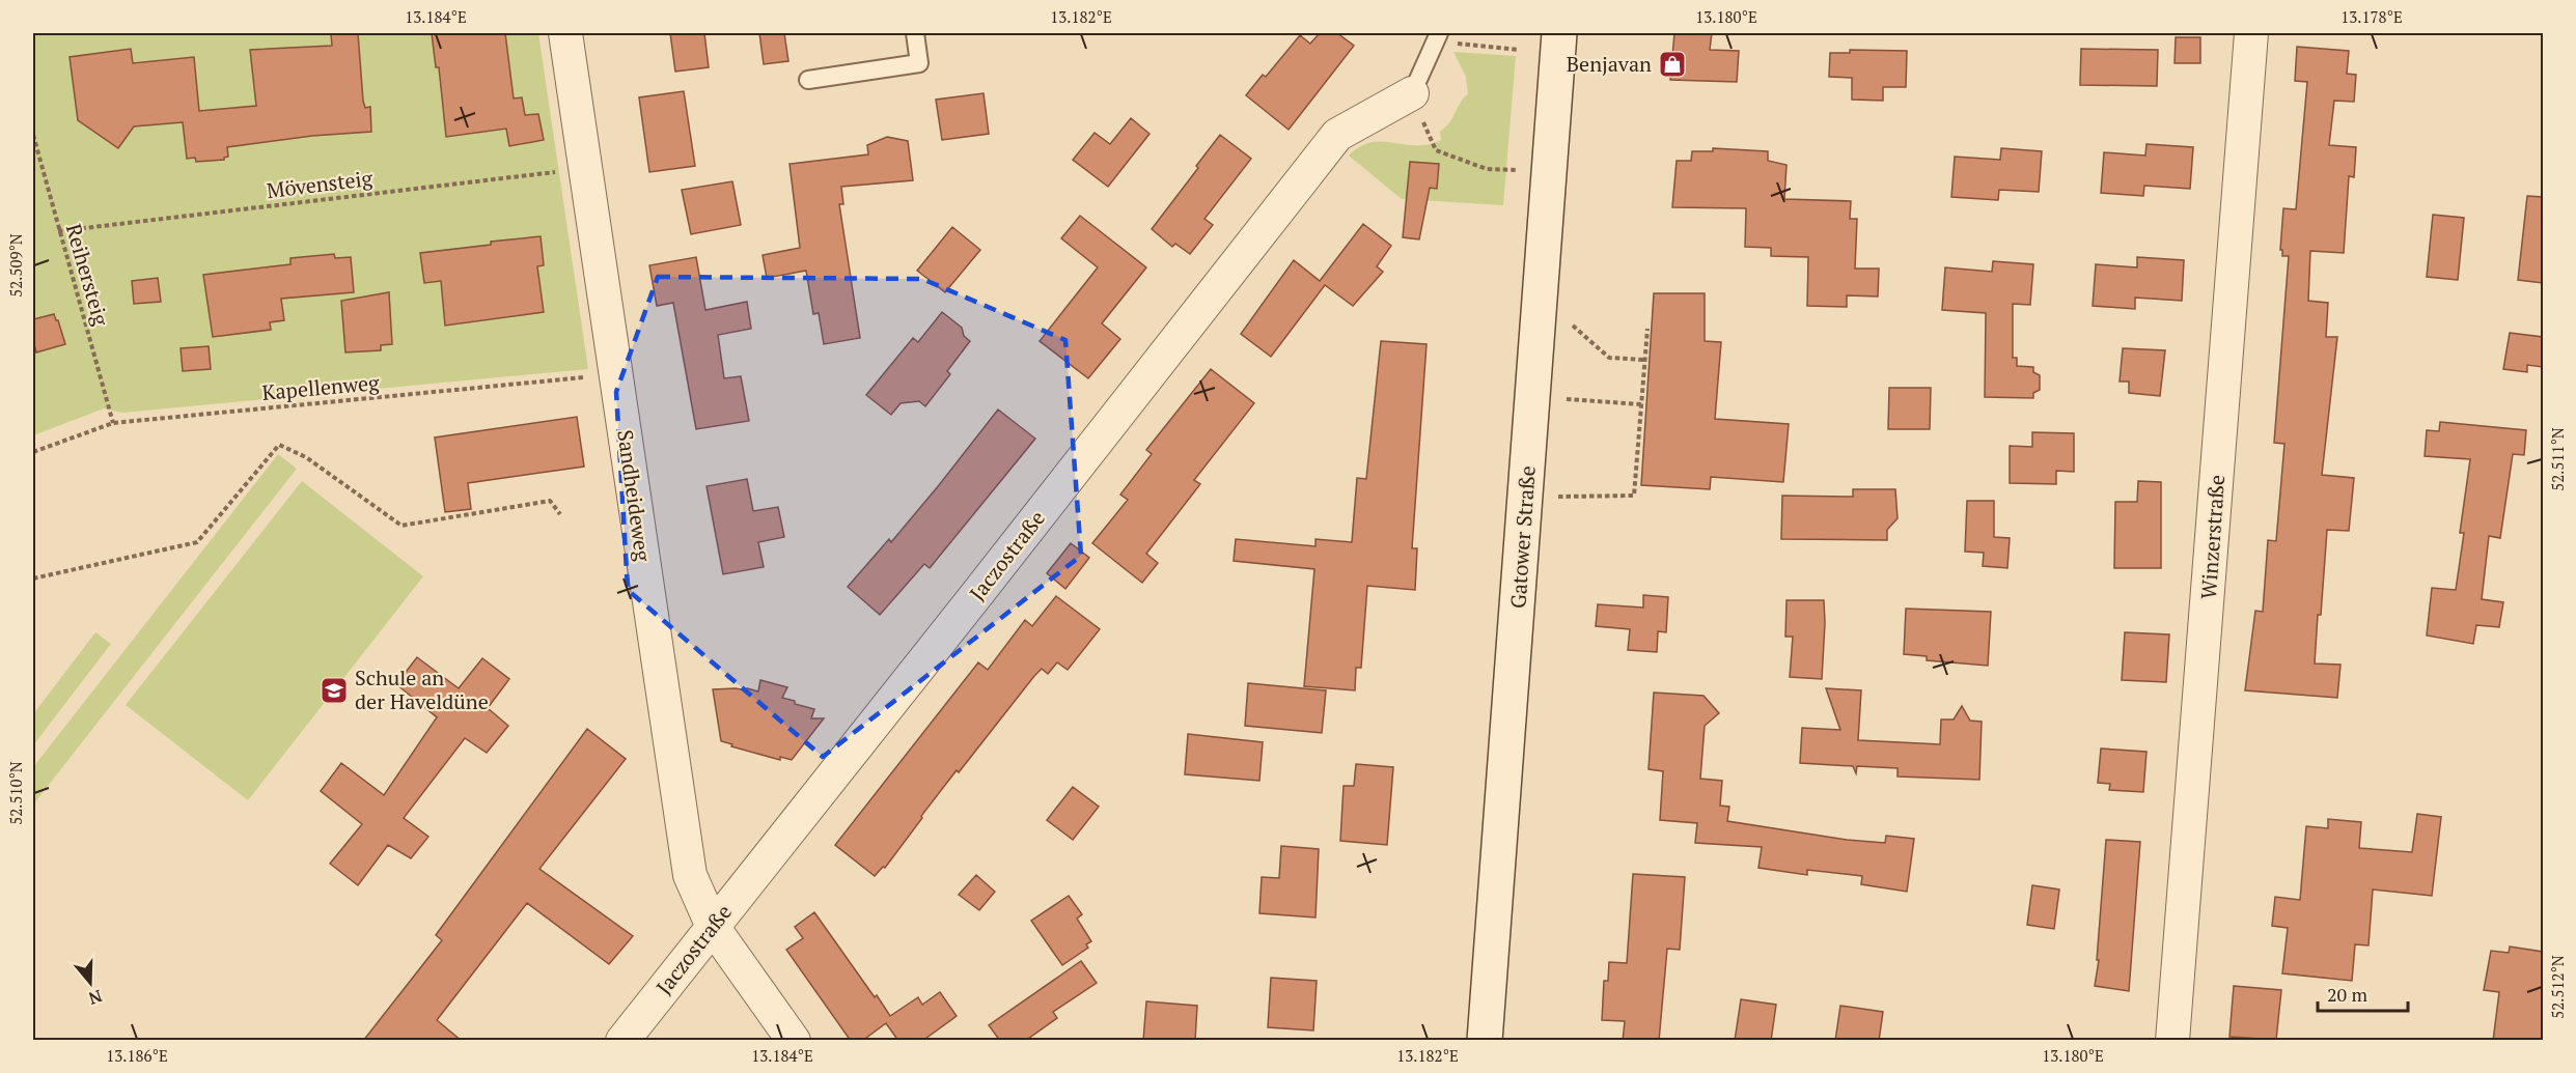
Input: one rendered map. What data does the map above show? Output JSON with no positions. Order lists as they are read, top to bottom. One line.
{"streets":{"main road":["Gatower Straße"],"street":["Sandheideweg","Winzerstraße","Jaczostraße"],"path":["Mövensteig","Reihersteig","Kapellenweg"]},"crossings":[["Mövensteig","Reihersteig"],["Mövensteig","Sandheideweg"],["Reihersteig","Kapellenweg"],["Kapellenweg","Sandheideweg"],["Sandheideweg","Jaczostraße"]],"places":{"shop":["Benjavan"],"school or university":["Schule an der Haveldüne"]},"scale_bar":"20 m","north":"bottom","coordinates":["13.184°E","13.182°E","13.180°E","13.178°E","52.509°N","52.511°N","52.510°N","52.512°N","13.186°E"]}
